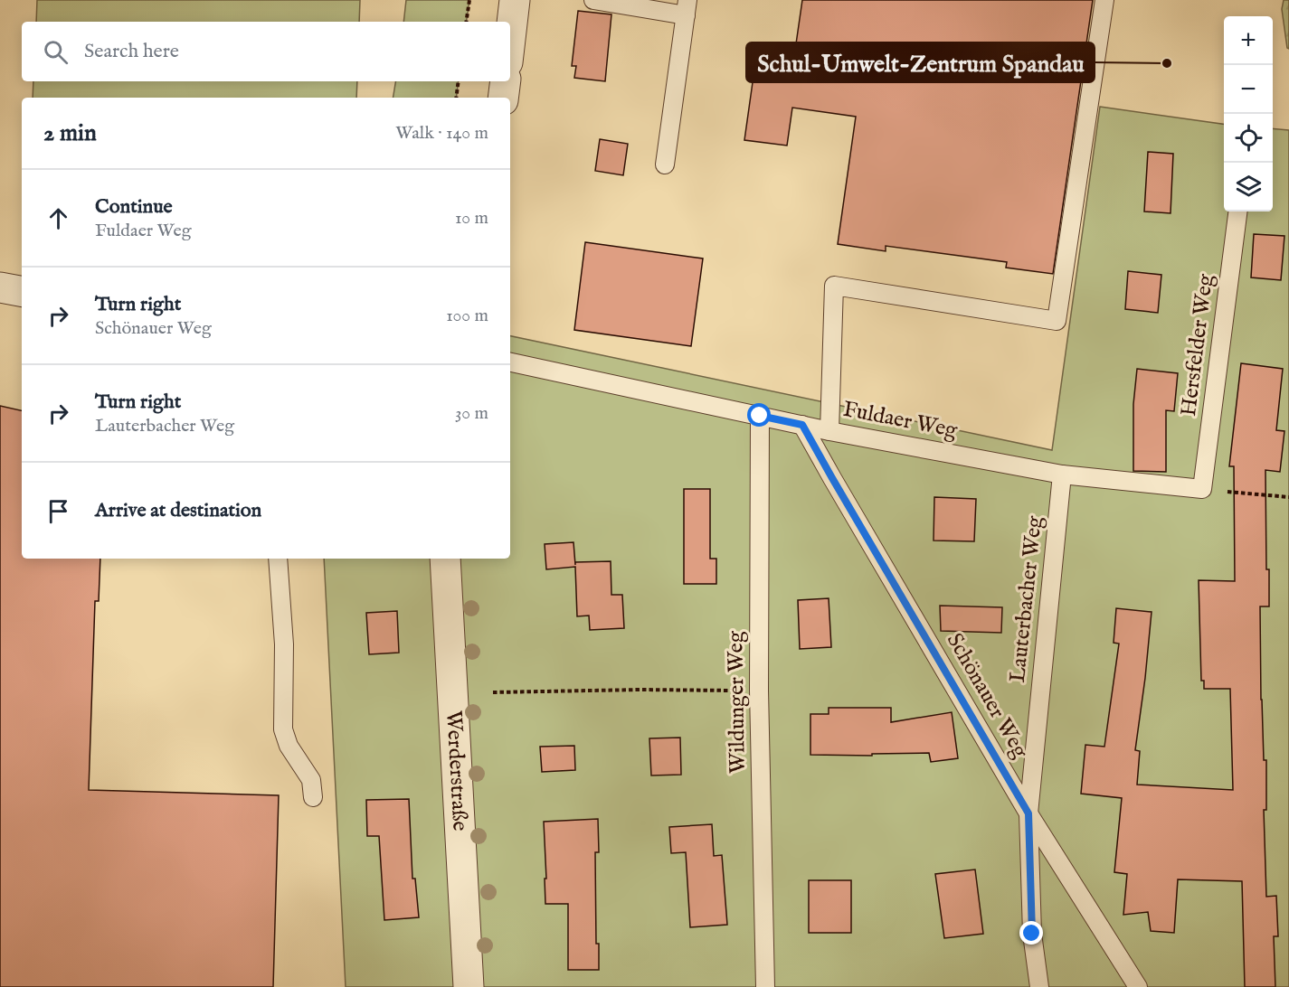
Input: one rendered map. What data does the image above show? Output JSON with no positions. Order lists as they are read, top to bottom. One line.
{"streets":{"street":["Werderstraße"],"lane":["Hersfelder Weg","Fuldaer Weg","Lauterbacher Weg","Schönauer Weg","Wildunger Weg"]},"crossings":[["Hersfelder Weg","Fuldaer Weg"],["Fuldaer Weg","Lauterbacher Weg"],["Fuldaer Weg","Schönauer Weg"],["Fuldaer Weg","Wildunger Weg"],["Lauterbacher Weg","Schönauer Weg"]],"places":["Schul-Umwelt-Zentrum Spandau"],"page":{"map_buttons":["+","−"],"search":"Search here","heading":["2 min","Walk · 140 m"],"list":[["Continue","Fuldaer Weg","10 m"],["Turn right","Schönauer Weg","100 m"],["Turn right","Lauterbacher Weg","30 m"],"Arrive at destination"]}}
